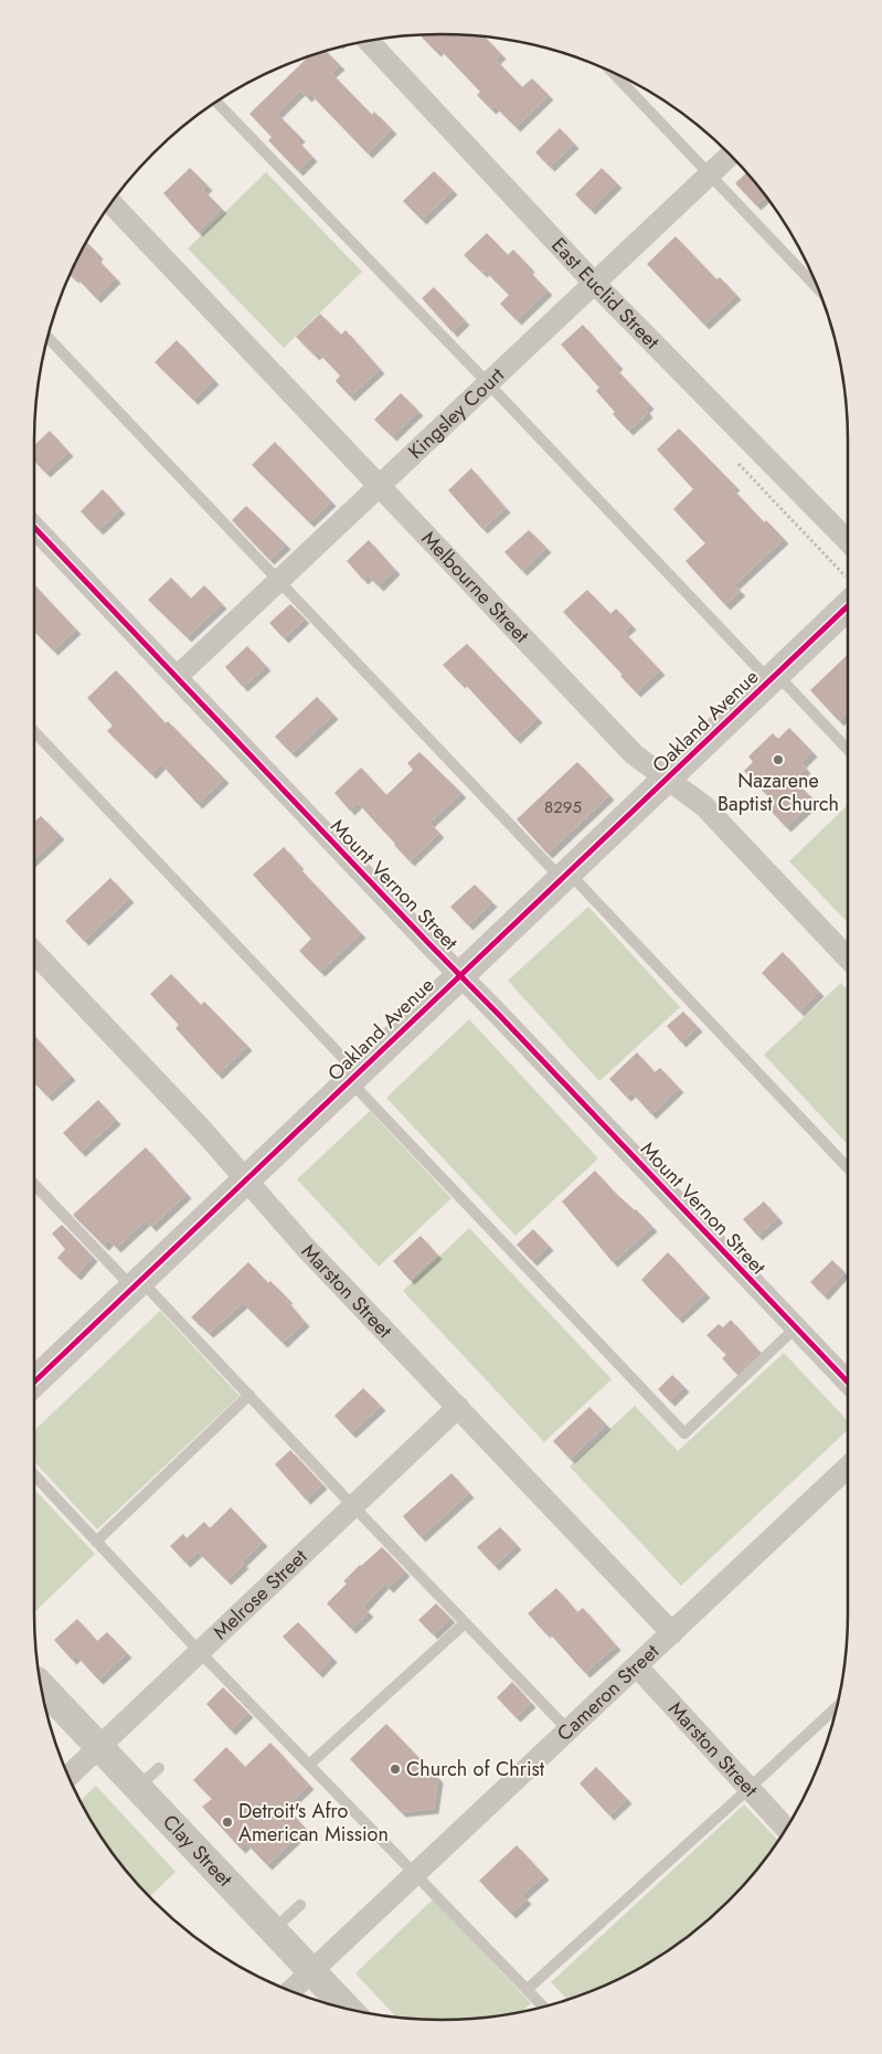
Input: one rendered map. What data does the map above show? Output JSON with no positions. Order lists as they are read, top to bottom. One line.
{"streets":{"street":["East Euclid Street","Kingsley Court","Melbourne Street","Oakland Avenue","Mount Vernon Street","Marston Street","Melrose Street","Cameron Street","Clay Street"]},"crossings":[["East Euclid Street","Kingsley Court"],["Kingsley Court","Melbourne Street"],["Kingsley Court","Mount Vernon Street"],["Melbourne Street","Oakland Avenue"],["Oakland Avenue","Mount Vernon Street"],["Oakland Avenue","Marston Street"],["Marston Street","Melrose Street"],["Marston Street","Cameron Street"],["Melrose Street","Clay Street"],["Cameron Street","Clay Street"]],"places":["Nazarene Baptist Church","Church of Christ","Detroit's Afro American Mission"],"house_numbers":["8295"]}
